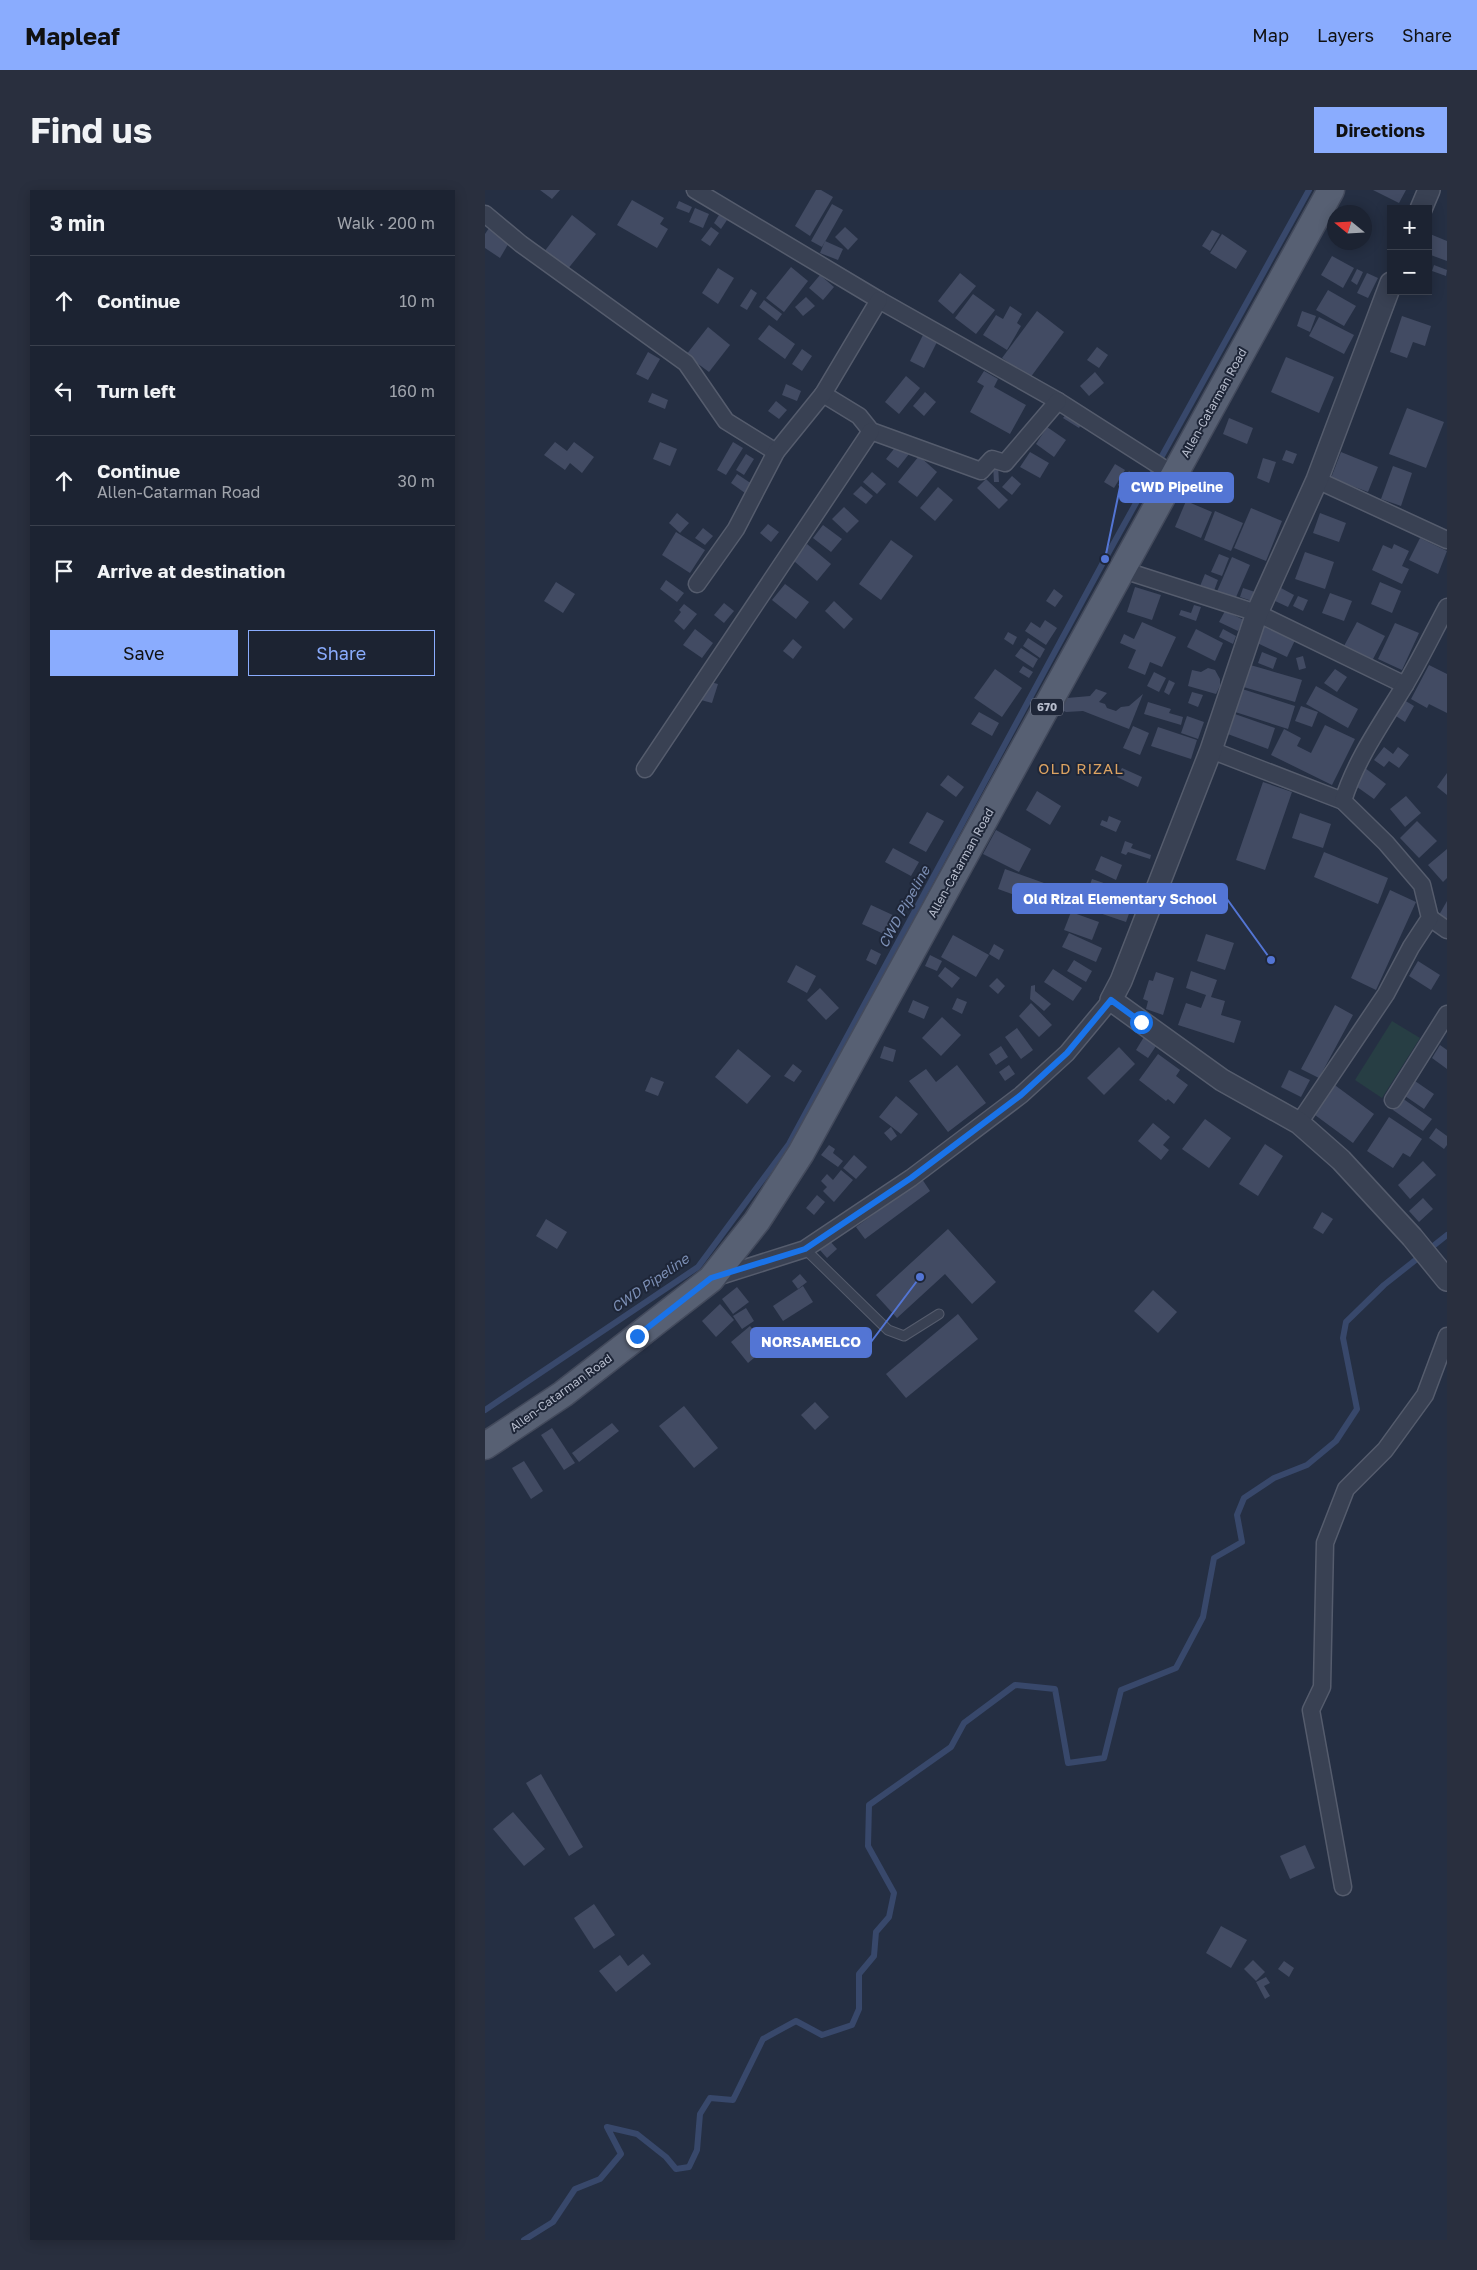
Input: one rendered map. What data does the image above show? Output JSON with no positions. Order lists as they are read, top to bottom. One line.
{"streets":{"main road":["Allen-Catarman Road","670"]},"districts":["OLD RIZAL"],"water":["CWD Pipeline"],"places":["CWD Pipeline","Old Rizal Elementary School","NORSAMELCO"],"north":"left","page":{"header":"Mapleaf","nav":["Map","Layers","Share"],"buttons":["Directions",["Save","Share"]],"title":"Find us","heading":["3 min","Walk · 200 m"],"map_buttons":["+","−"],"list":[["Continue","10 m"],["Turn left","160 m"],["Continue","Allen-Catarman Road","30 m"],"Arrive at destination"]}}
